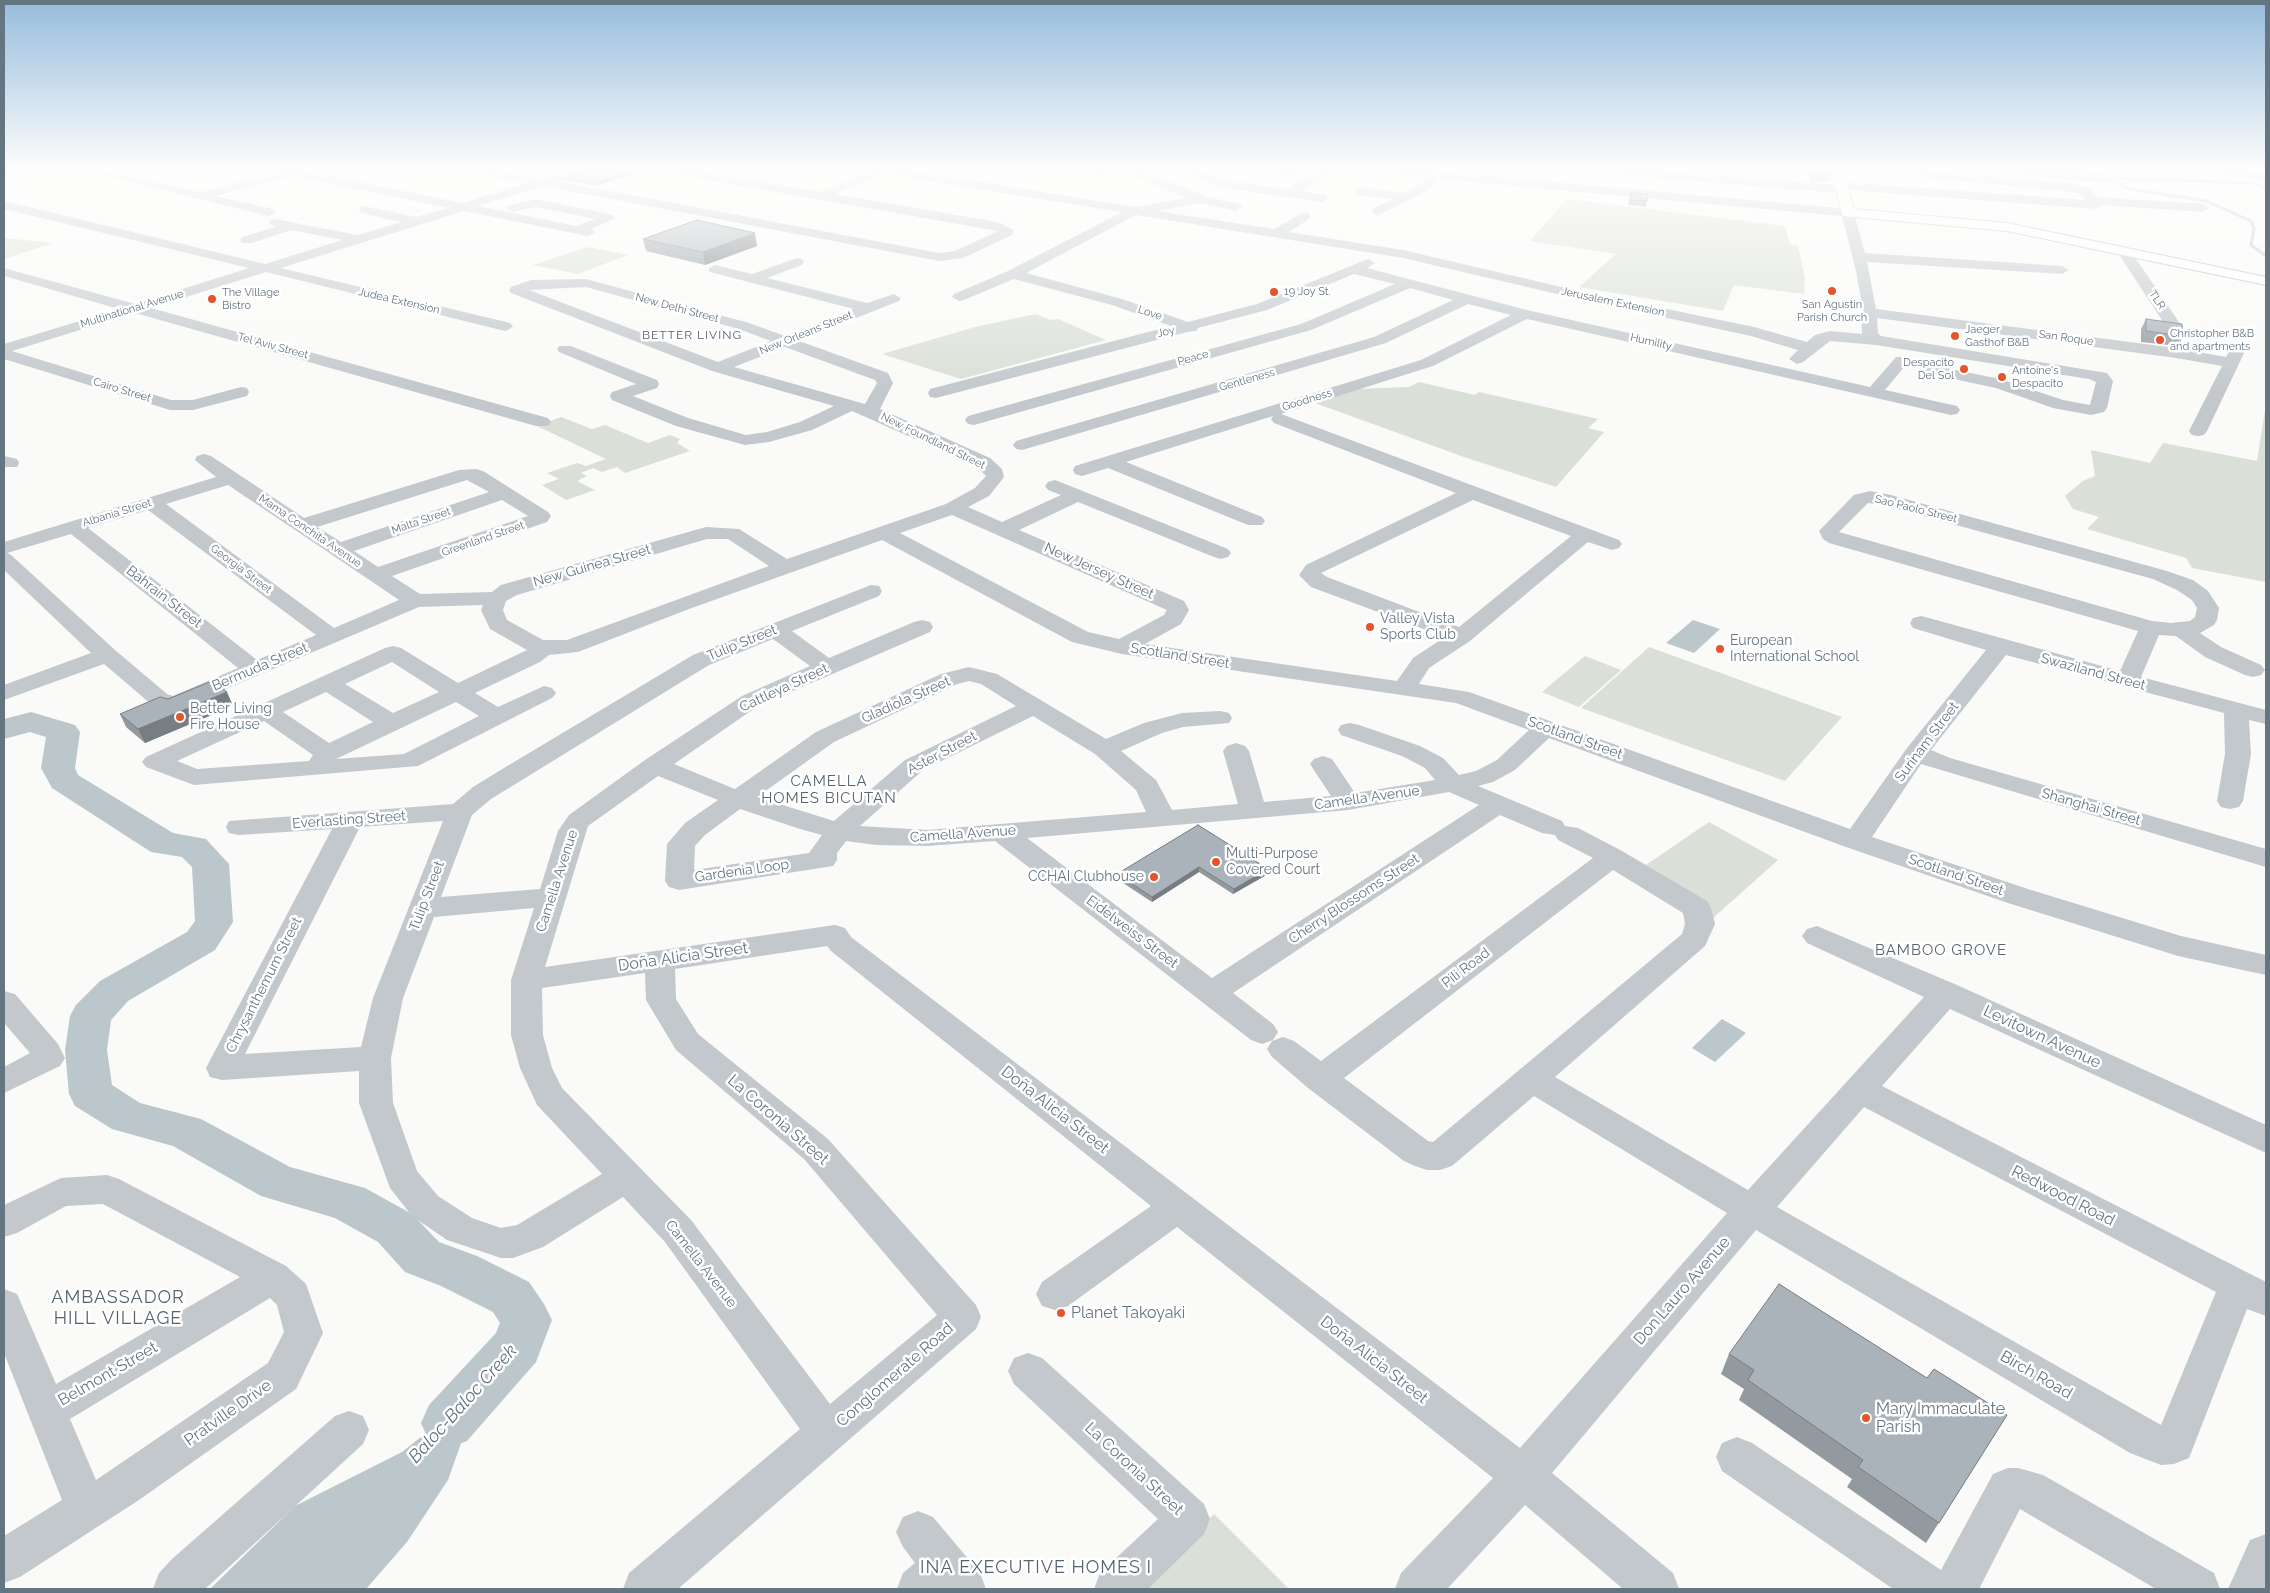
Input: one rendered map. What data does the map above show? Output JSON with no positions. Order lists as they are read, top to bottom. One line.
{"streets":{"street":["TLR","Judea Extension","Jerusalem Extension","New Delhi Street","Multinational Avenue","Love","Joy","New Orleans Street","San Roque","Humility","Tel Aviv Street","Peace","Gentleness","Cairo Street","Goodness","New Foundland Street","Sao Paolo Street","Albania Street","Malta Street","Mama Conchita Avenue","Greenland Street","New Guinea Street","Georgia Street","New Jersey Street","Bahrain Street","Tulip Street","Scotland Street","Bermuda Street","Swaziland Street","Cattleya Street","Gladiola Street","Surinam Street","Aster Street","Camella Avenue","Shanghai Street","Everlasting Street","Gardenia Loop","Cherry Blossoms Street","Eidelweiss Street","Doña Alicia Street","Pili Road","Chrysanthemum Street","Levitown Avenue","La Coronia Street","Redwood Road","Don Lauro Avenue","Belmont Street","Conglomerate Road","Birch Road","Pratville Drive"]},"crossings":[["Judea Extension","Multinational Avenue"],["Jerusalem Extension","Joy"],["New Delhi Street","New Orleans Street"],["New Delhi Street","New Foundland Street"],["Multinational Avenue","Tel Aviv Street"],["Love","Joy"],["Love","Peace"],["Love","Gentleness"],["Love","Goodness"],["Joy","Humility"],["New Orleans Street","New Foundland Street"],["Humility","Peace"],["Humility","Gentleness"],["Humility","Goodness"],["New Foundland Street","New Guinea Street"],["New Foundland Street","New Jersey Street"],["New Foundland Street","Scotland Street"],["Albania Street","Mama Conchita Avenue"],["Albania Street","Georgia Street"],["Albania Street","Bahrain Street"],["Malta Street","Mama Conchita Avenue"],["Malta Street","Greenland Street"],["Mama Conchita Avenue","Greenland Street"],["Mama Conchita Avenue","Bermuda Street"],["Georgia Street","Bermuda Street"],["New Jersey Street","Scotland Street"],["Bahrain Street","Bermuda Street"],["Tulip Street","Camella Avenue"],["Tulip Street","Everlasting Street"],["Tulip Street","Chrysanthemum Street"],["Scotland Street","Surinam Street"],["Scotland Street","Camella Avenue"],["Swaziland Street","Surinam Street"],["Cattleya Street","Camella Avenue"],["Gladiola Street","Aster Street"],["Gladiola Street","Camella Avenue"],["Gladiola Street","Gardenia Loop"],["Surinam Street","Shanghai Street"],["Aster Street","Camella Avenue"],["Aster Street","Gardenia Loop"],["Camella Avenue","Gardenia Loop"],["Camella Avenue","Eidelweiss Street"],["Camella Avenue","Doña Alicia Street"],["Camella Avenue","Conglomerate Road"],["Everlasting Street","Chrysanthemum Street"],["Cherry Blossoms Street","Eidelweiss Street"],["Eidelweiss Street","Pili Road"],["Doña Alicia Street","La Coronia Street"],["Doña Alicia Street","Don Lauro Avenue"],["Levitown Avenue","Don Lauro Avenue"],["La Coronia Street","Conglomerate Road"],["Redwood Road","Don Lauro Avenue"],["Redwood Road","Birch Road"],["Don Lauro Avenue","Birch Road"],["Belmont Street","Pratville Drive"]],"districts":["BETTER LIVING","CAMELLA HOMES BICUTAN","BAMBOO GROVE","AMBASSADOR HILL VILLAGE","INA EXECUTIVE HOMES I"],"water":["Baloc-Baloc Creek"],"places":["San Agustin Parish Church","19 Joy St.","The Village Bistro","Jaeger Gasthof B&B","Christopher B&B and apartments","Despacito Del Sol","Antoine's Despacito","Valley Vista Sports Club","European International School","Better Living Fire House","Multi-Purpose Covered Court","CCHAI Clubhouse","Planet Takoyaki","Mary Immaculate Parish"]}
